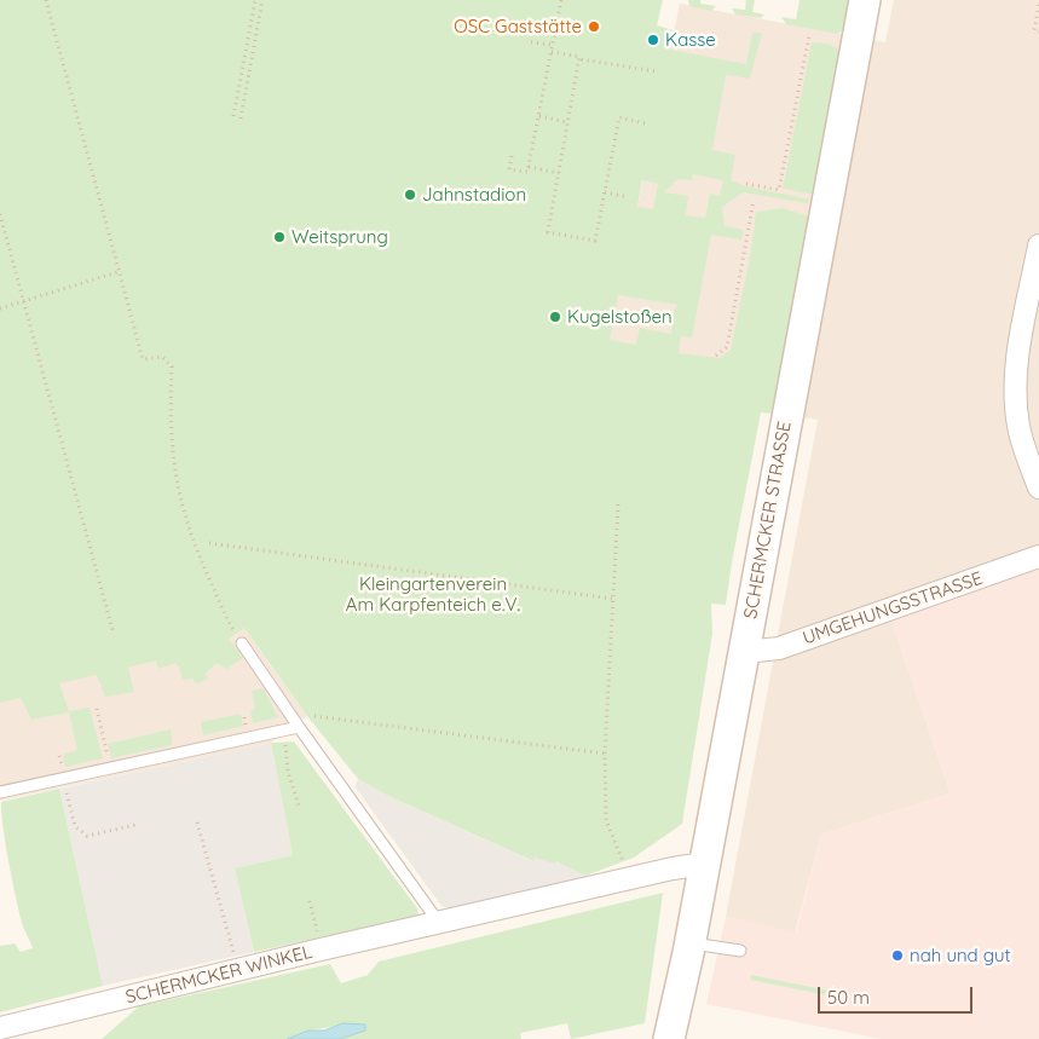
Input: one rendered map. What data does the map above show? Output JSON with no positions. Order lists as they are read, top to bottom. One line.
{"streets":{"main road":["SCHERMCKER STRASSE"],"street":["UMGEHUNGSSTRASSE","SCHERMCKER WINKEL"]},"crossings":[["SCHERMCKER STRASSE","UMGEHUNGSSTRASSE"],["SCHERMCKER STRASSE","SCHERMCKER WINKEL"]],"parks":["Kleingartenverein Am Karpfenteich e.V."],"places":["OSC Gaststätte","Kasse","Jahnstadion","Weitsprung","Kugelstoßen","nah und gut"],"scale_bar":"50 m"}
